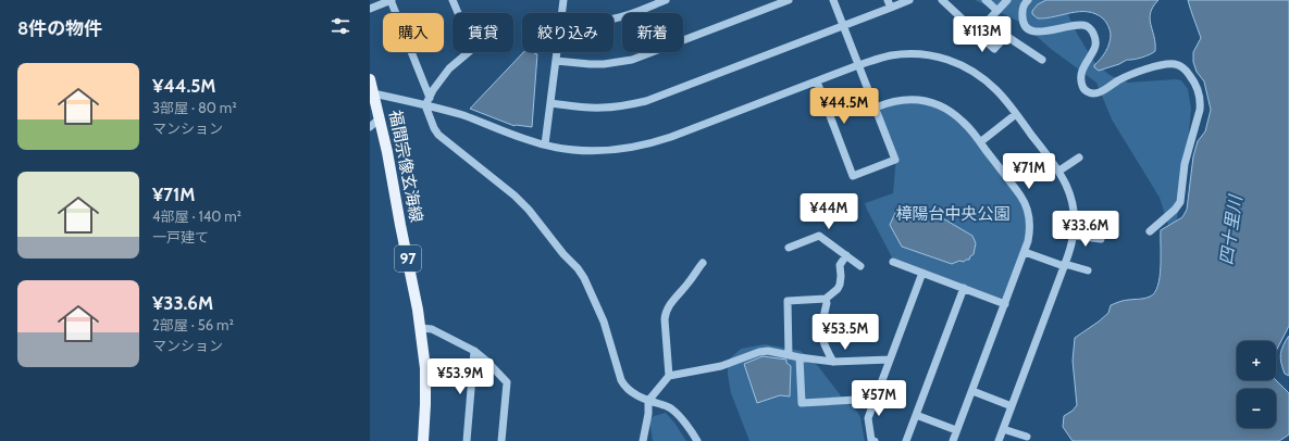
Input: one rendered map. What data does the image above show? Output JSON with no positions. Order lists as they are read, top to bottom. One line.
{"streets":{"main road":["福間宗像玄海線","97"]},"water":["四十里川"],"parks":["樟陽台中央公園"],"page":{"heading":"8件の物件","chip":["購入","賃貸","絞り込み","新着"],"price":["¥113M","¥44.5M","¥71M","¥44M","¥33.6M","¥53.5M","¥53.9M","¥57M"],"list":[{"name":"¥44.5M","note":"3部屋 · 80 m² · マンション"},{"name":"¥71M","note":"4部屋 · 140 m² · 一戸建て"},{"name":"¥33.6M","note":"2部屋 · 56 m² · マンション"}],"map_buttons":["+","−"]}}
